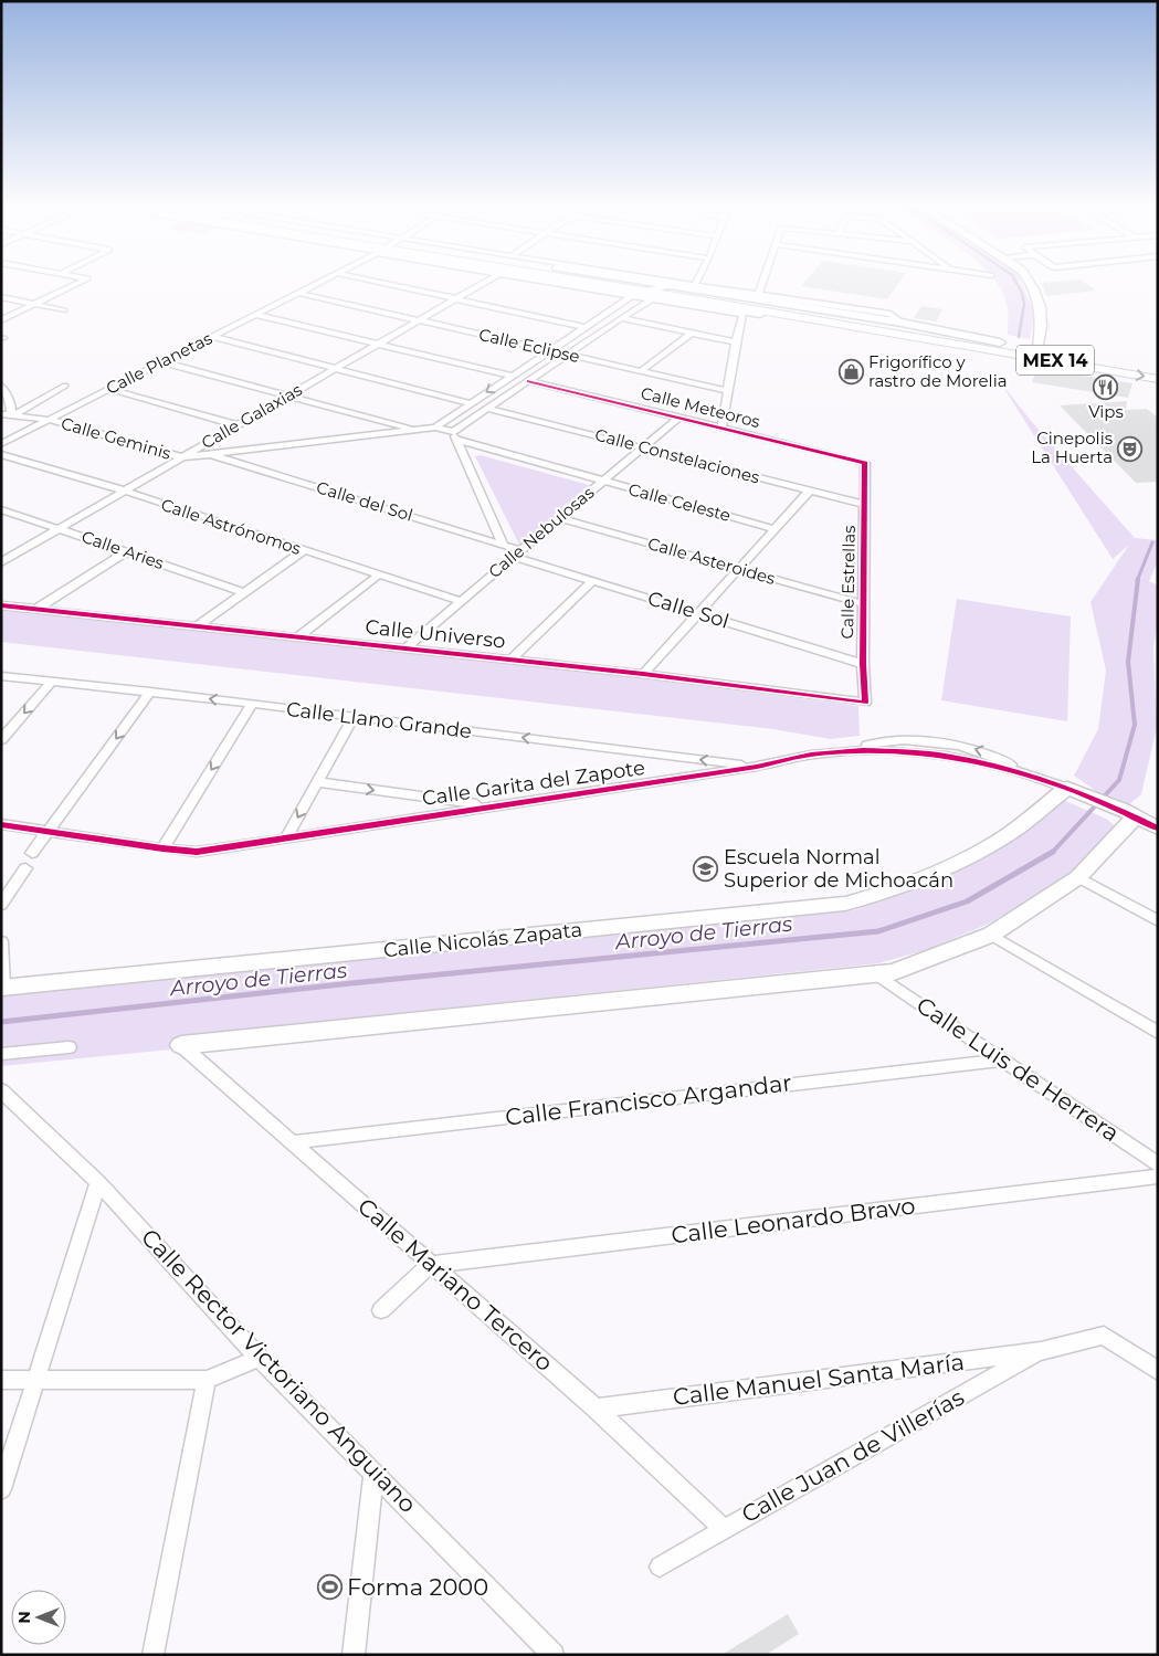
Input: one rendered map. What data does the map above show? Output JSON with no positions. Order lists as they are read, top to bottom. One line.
{"streets":{"main road":["MEX 14"],"street":["Calle Eclipse","Calle Planetas","Calle Meteoros","Calle Galaxias","Calle Geminis","Calle Constelaciones","Calle del Sol","Calle Celeste","Calle Astrónomos","Calle Nebulosas","Calle Aries","Calle Asteroides","Calle Estrellas","Calle Sol","Calle Universo","Calle Llano Grande","Calle Garita del Zapote","Calle Nicolás Zapata","Calle Luis de Herrera","Calle Francisco Argandar","Calle Leonardo Bravo","Calle Mariano Tercero","Calle Rector Victoriano Anguiano","Calle Manuel Santa María","Calle Juan de Villerías"]},"crossings":[["Calle Eclipse","Calle Planetas"],["Calle Eclipse","Calle Galaxias"],["Calle Planetas","Calle Geminis"],["Calle Meteoros","Calle Nebulosas"],["Calle Meteoros","Calle Estrellas"],["Calle Galaxias","Calle Geminis"],["Calle Galaxias","Calle Astrónomos"],["Calle Galaxias","Calle Aries"],["Calle Constelaciones","Calle Nebulosas"],["Calle Constelaciones","Calle Estrellas"],["Calle del Sol","Calle Nebulosas"],["Calle del Sol","Calle Sol"],["Calle Celeste","Calle Nebulosas"],["Calle Astrónomos","Calle Nebulosas"],["Calle Nebulosas","Calle Asteroides"],["Calle Nebulosas","Calle Sol"],["Calle Nebulosas","Calle Universo"],["Calle Asteroides","Calle Estrellas"],["Calle Estrellas","Calle Sol"],["Calle Estrellas","Calle Universo"],["Calle Llano Grande","Calle Garita del Zapote"],["Calle Garita del Zapote","Calle Nicolás Zapata"],["Calle Luis de Herrera","Calle Francisco Argandar"],["Calle Francisco Argandar","Calle Mariano Tercero"],["Calle Leonardo Bravo","Calle Mariano Tercero"],["Calle Mariano Tercero","Calle Manuel Santa María"],["Calle Mariano Tercero","Calle Juan de Villerías"],["Calle Manuel Santa María","Calle Juan de Villerías"]],"one_way":["Calle Llano Grande"],"water":["Arroyo de Tierras"],"places":{"shop":["Frigorífico y rastro de Morelia"],"restaurant":["Vips"],"theatre":["Cinepolis La Huerta"],"school or university":["Escuela Normal Superior de Michoacán"],"sports":["Forma 2000"]},"north":"left"}
